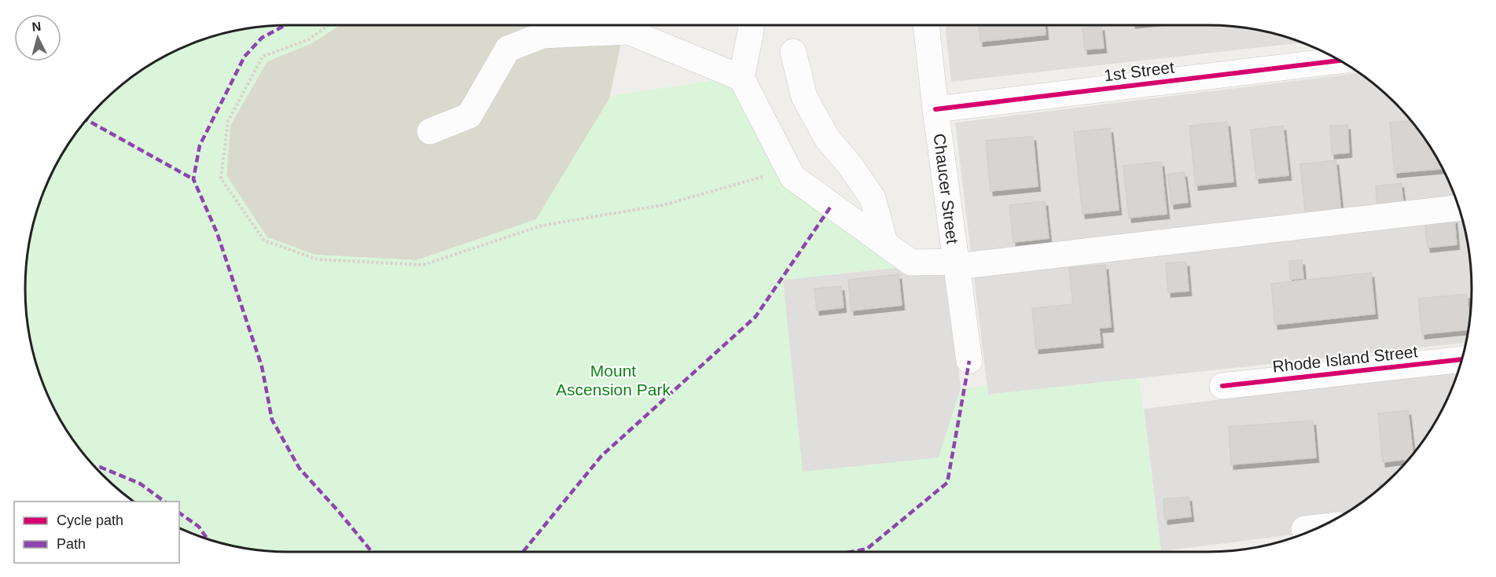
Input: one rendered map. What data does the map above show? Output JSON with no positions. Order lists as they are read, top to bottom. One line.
{"streets":{"street":["1st Street","Chaucer Street","Rhode Island Street"]},"crossings":[["1st Street","Chaucer Street"]],"parks":["Mount Ascension Park"],"legend":["Cycle path","Path"],"north":"top"}
